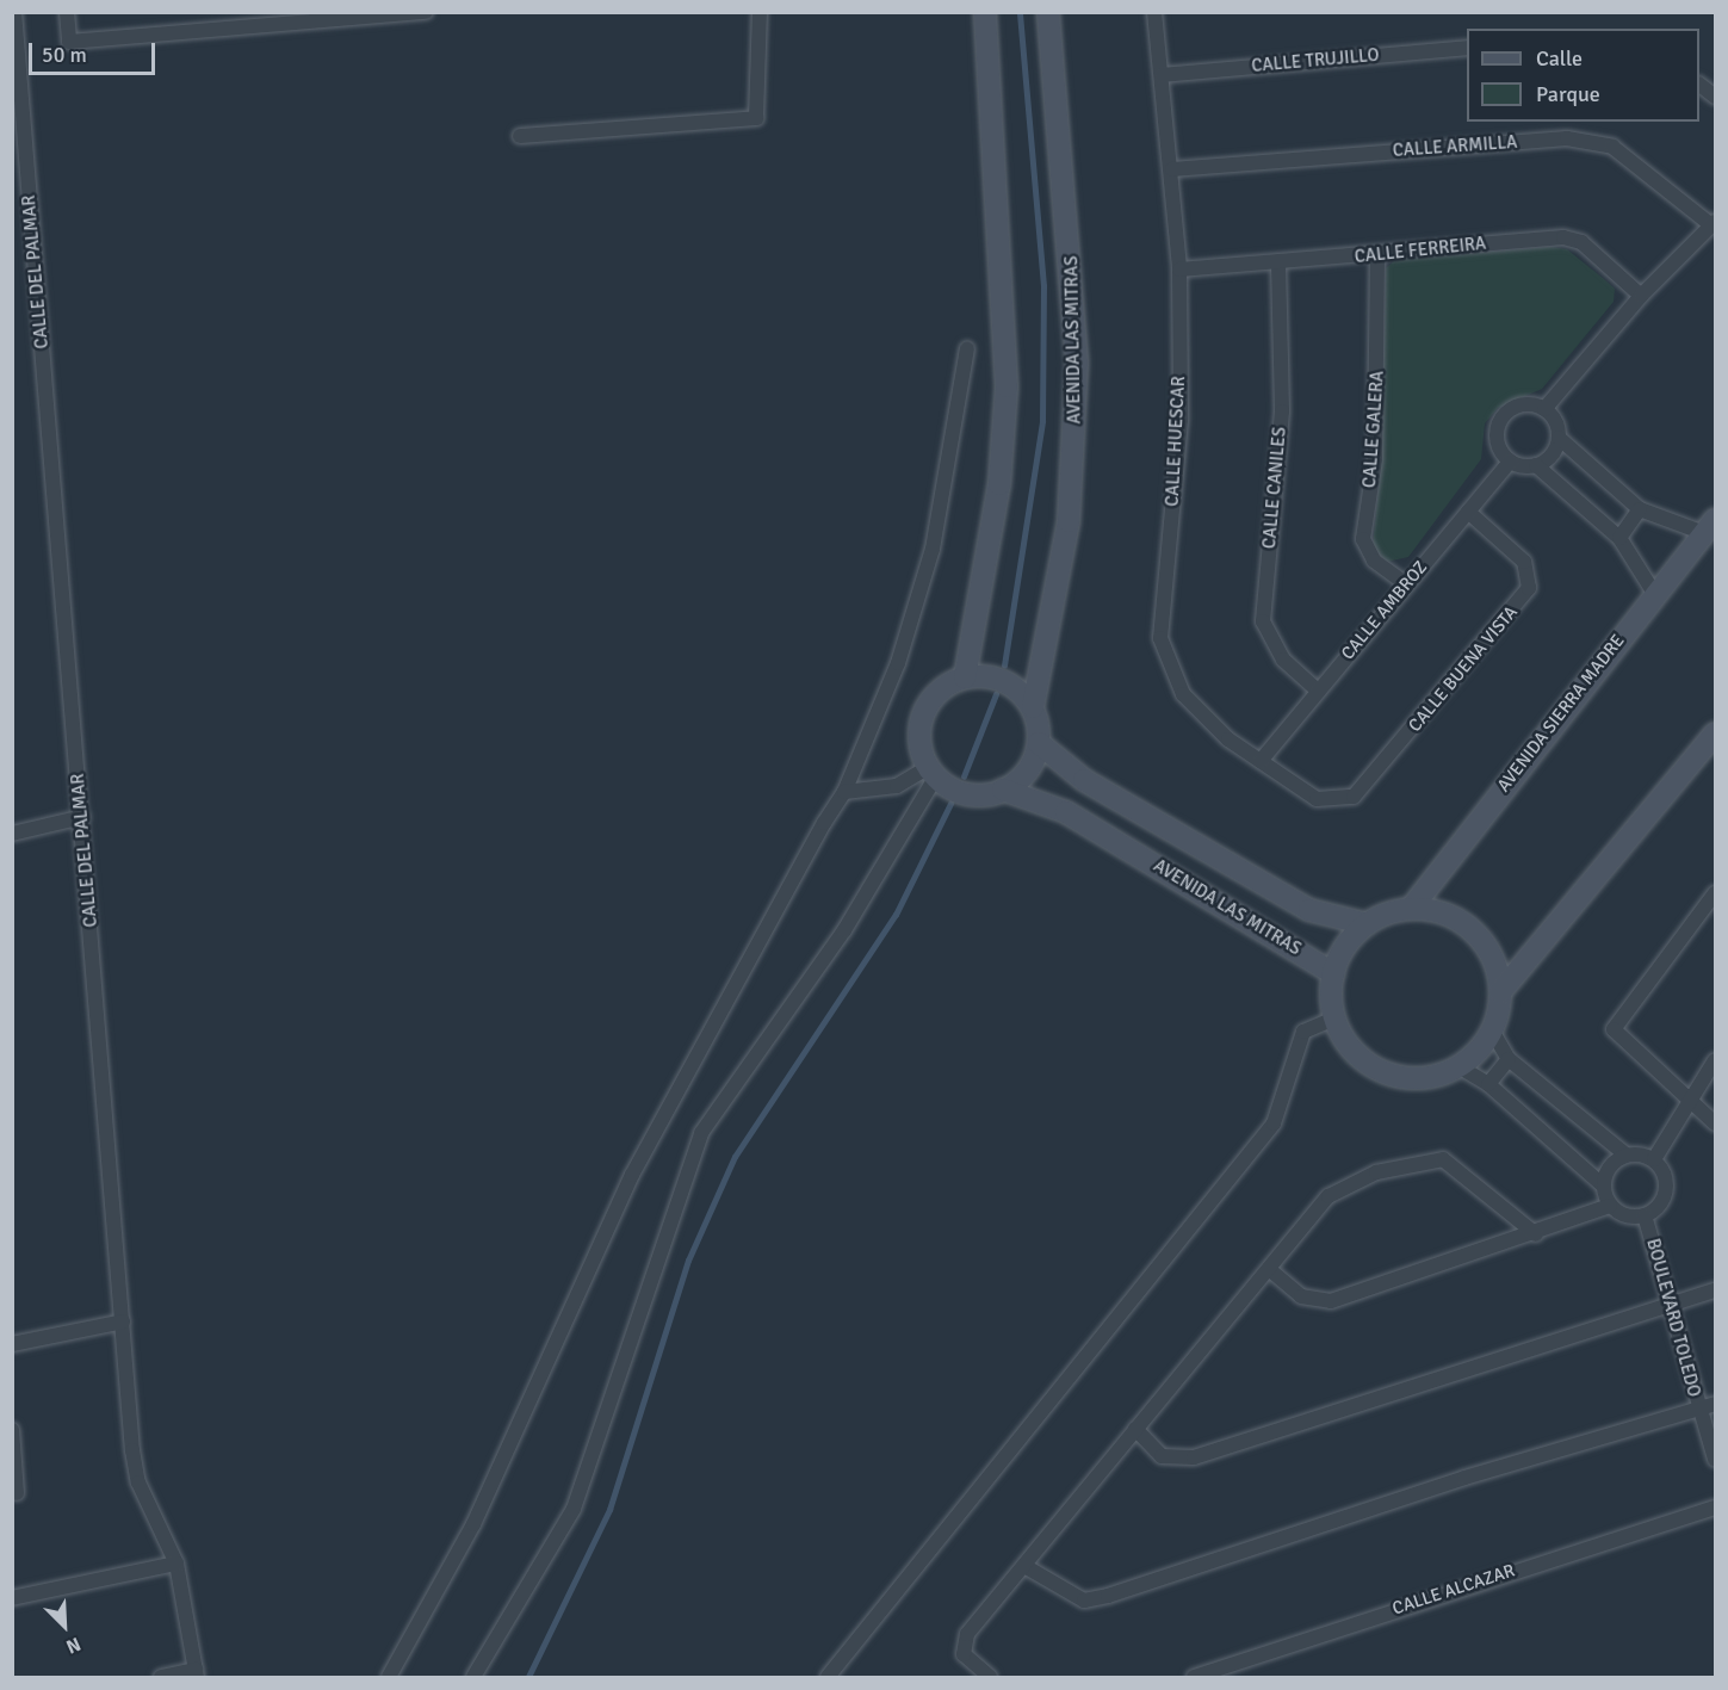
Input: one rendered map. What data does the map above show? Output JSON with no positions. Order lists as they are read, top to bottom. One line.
{"streets":{"street":["CALLE TRUJILLO","CALLE ARMILLA","CALLE FERREIRA","CALLE DEL PALMAR","AVENIDA LAS MITRAS","CALLE GALERA","CALLE HUESCAR","CALLE CANILES","CALLE AMBROZ","CALLE BUENA VISTA","AVENIDA SIERRA MADRE","BOULEVARD TOLEDO","CALLE ALCAZAR"]},"crossings":[["CALLE TRUJILLO","CALLE HUESCAR"],["CALLE ARMILLA","CALLE HUESCAR"],["CALLE FERREIRA","CALLE GALERA"],["CALLE FERREIRA","CALLE HUESCAR"],["CALLE FERREIRA","CALLE CANILES"],["AVENIDA LAS MITRAS","AVENIDA SIERRA MADRE"],["CALLE GALERA","CALLE AMBROZ"],["CALLE HUESCAR","CALLE AMBROZ"],["CALLE HUESCAR","CALLE BUENA VISTA"],["CALLE CANILES","CALLE AMBROZ"],["CALLE AMBROZ","CALLE BUENA VISTA"]],"legend":["Calle","Parque"],"scale_bar":"50 m","north":"bottom right"}
